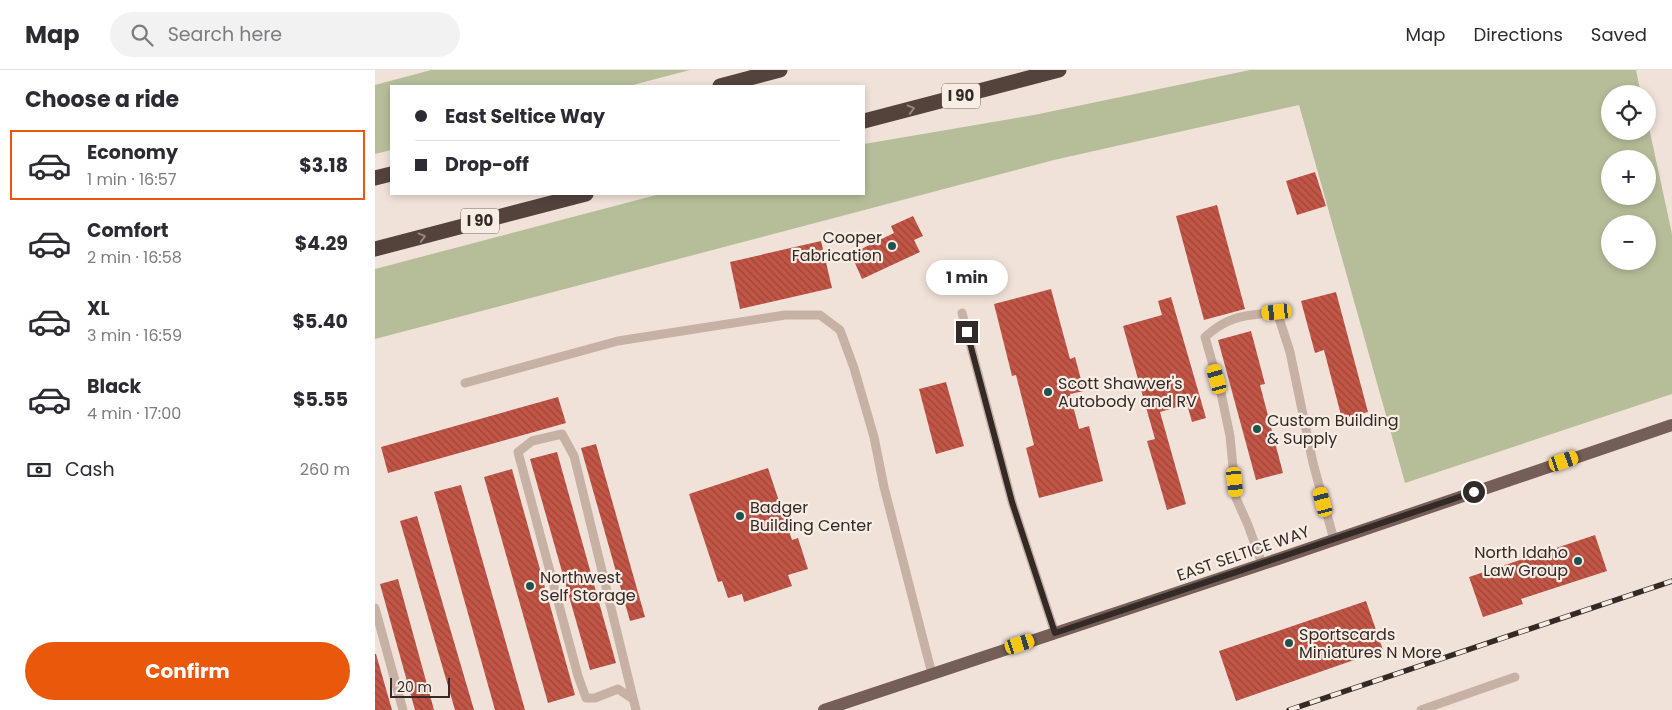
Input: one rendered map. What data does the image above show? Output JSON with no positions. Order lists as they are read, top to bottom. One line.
{"streets":{"highway":["I 90"],"main road":["EAST SELTICE WAY"]},"places":["Cooper Fabrication","Scott Shawver's Autobody and RV","Custom Building & Supply","Badger Building Center","North Idaho Law Group","Northwest Self Storage","Sportscards Miniatures N More"],"scale_bar":"20 m","page":{"header":"Map","search":"Search here","nav":["Map","Directions","Saved"],"heading":"Choose a ride","map_buttons":["+","−"],"banner":["East Seltice Way","Drop-off"],"list":[{"name":"Economy","note":"1 min · 16:57","value":"$3.18"},{"name":"Comfort","note":"2 min · 16:58","value":"$4.29"},{"name":"XL","note":"3 min · 16:59","value":"$5.40"},{"name":"Black","note":"4 min · 17:00","value":"$5.55"}],"bubble":"1 min","pay":["Cash","260 m"],"buttons":"Confirm","scale":"20 m"}}
